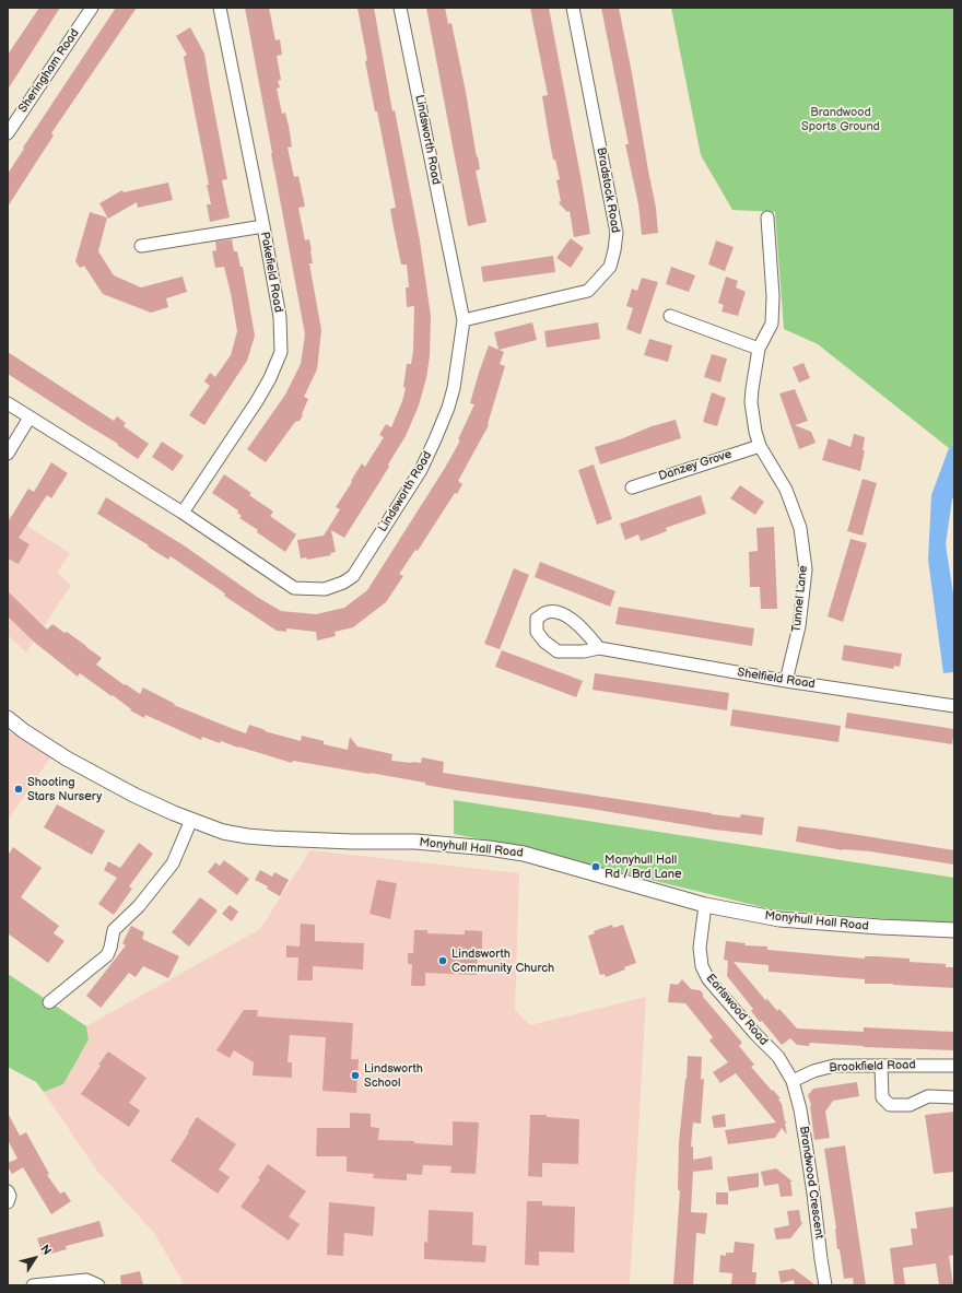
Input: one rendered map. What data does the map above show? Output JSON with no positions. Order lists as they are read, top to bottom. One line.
{"streets":{"street":["Sheringham Road","Lindsworth Road","Bradstock Road","Pakefield Road","Danzey Grove","Tunnel Lane","Shelfield Road","Monyhull Hall Road","Earlswood Road","Brookfield Road","Brandwood Crescent"]},"crossings":[["Lindsworth Road","Bradstock Road"],["Lindsworth Road","Pakefield Road"],["Danzey Grove","Tunnel Lane"],["Tunnel Lane","Shelfield Road"],["Monyhull Hall Road","Earlswood Road"],["Earlswood Road","Brookfield Road"],["Earlswood Road","Brandwood Crescent"],["Brookfield Road","Brandwood Crescent"]],"parks":["Brandwood Sports Ground"],"places":["Shooting Stars Nursery","Monyhull Hall Rd / Brd Lane","Lindsworth Community Church","Lindsworth School"],"north":"top right"}
